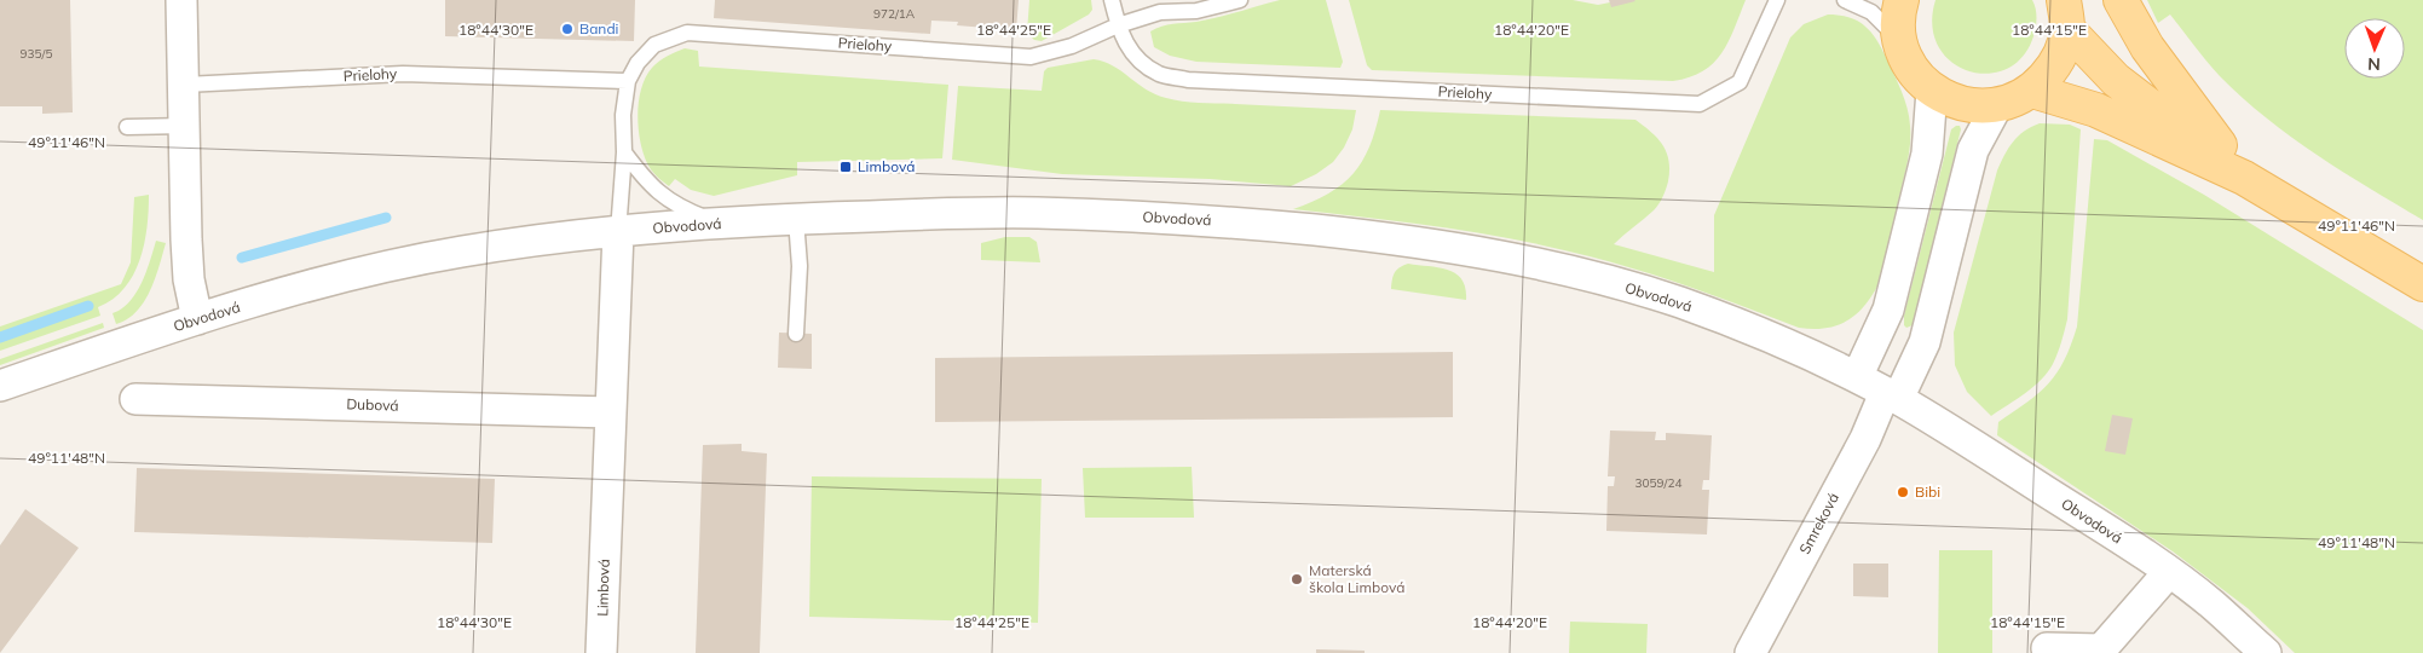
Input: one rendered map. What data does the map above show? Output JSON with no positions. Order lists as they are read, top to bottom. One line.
{"streets":{"street":["Obvodová","Dubová","Smreková","Limbová"],"lane":["Prielohy"]},"crossings":[["Prielohy","Obvodová"],["Prielohy","Limbová"],["Obvodová","Smreková"],["Obvodová","Limbová"],["Dubová","Limbová"]],"places":{"other":["Bandi","Bibi","Materská škola Limbová"],"transit":["Limbová"]},"house_numbers":["972/1A","935/5","3059/24"],"north":"bottom","coordinates":["18°44'30\"E","18°44'25\"E","18°44'20\"E","18°44'15\"E","49°11'46\"N","49°11'48\"N"]}
